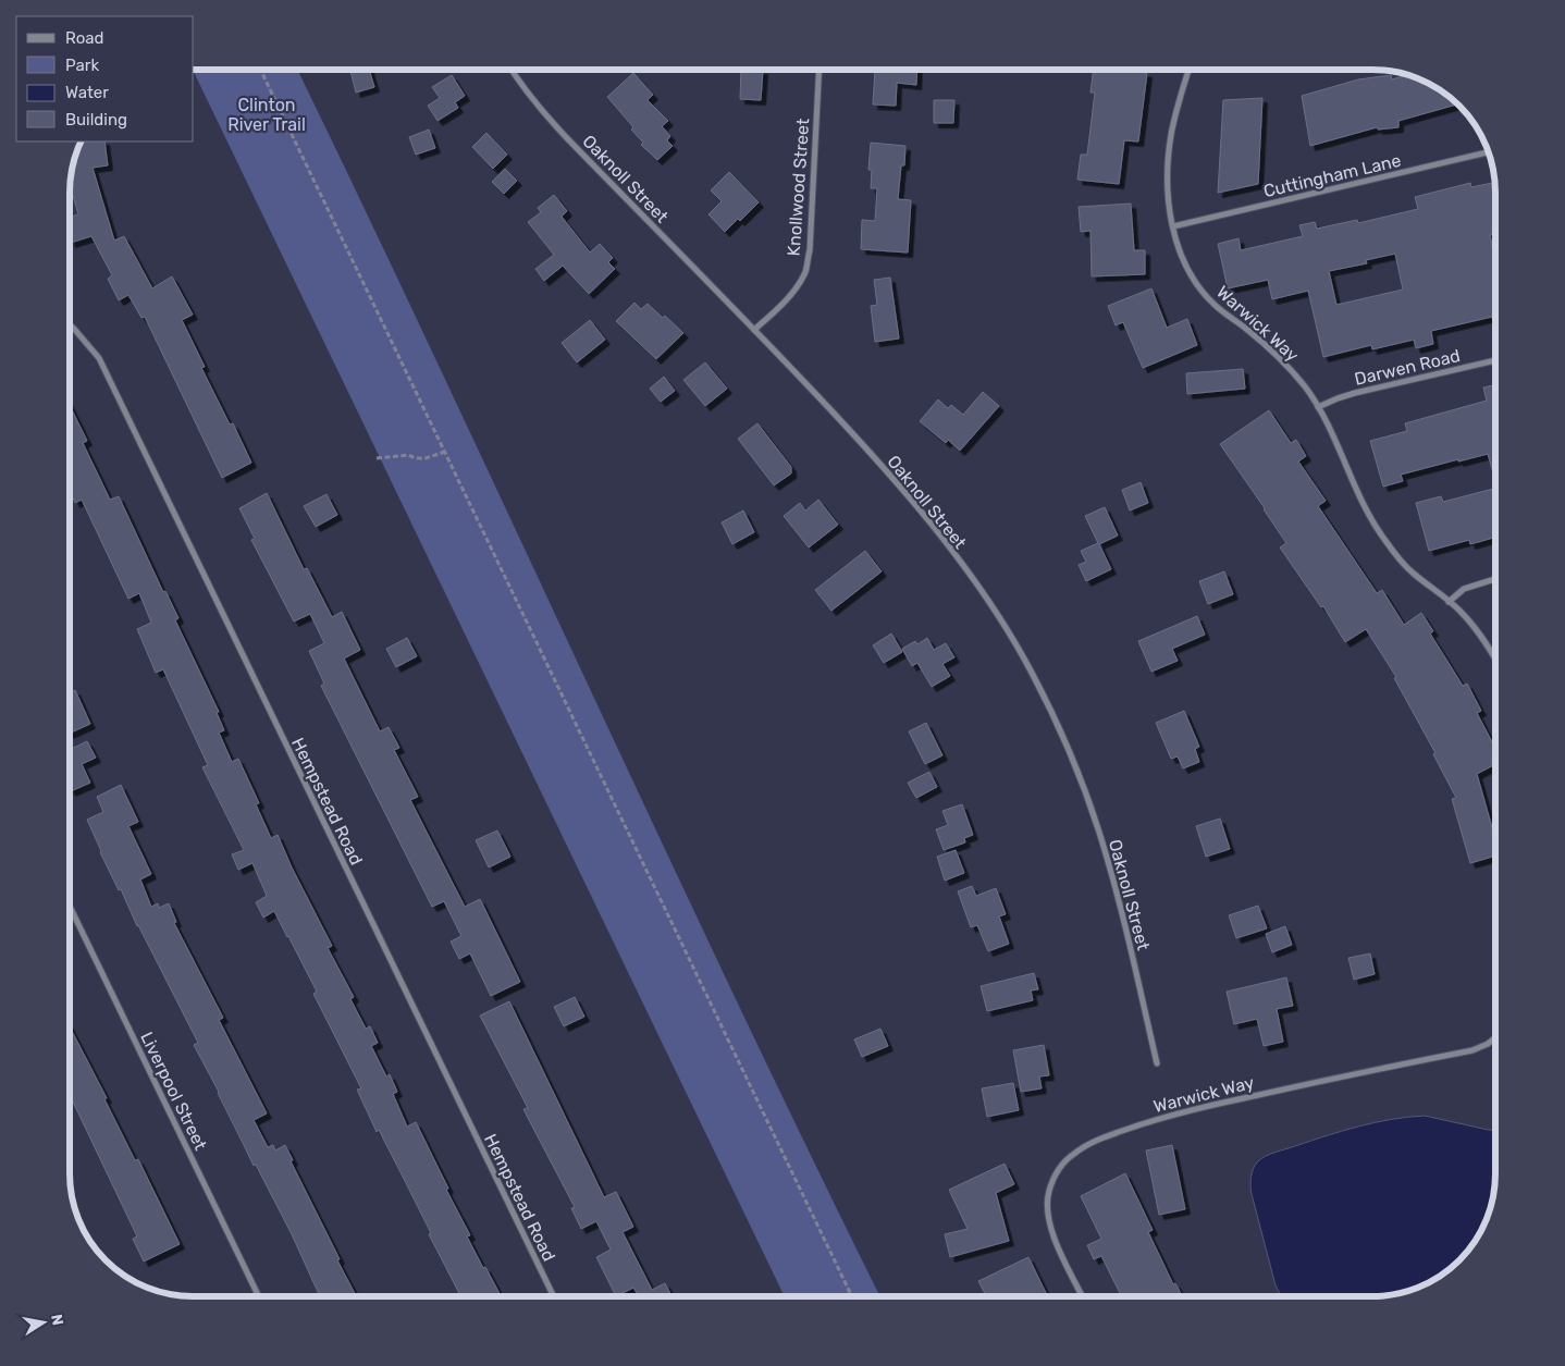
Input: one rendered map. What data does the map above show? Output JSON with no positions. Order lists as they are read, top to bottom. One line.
{"streets":{"street":["Cuttingham Lane","Oaknoll Street","Knollwood Street","Warwick Way","Darwen Road","Hempstead Road","Liverpool Street"]},"crossings":[["Cuttingham Lane","Warwick Way"],["Oaknoll Street","Knollwood Street"],["Warwick Way","Darwen Road"]],"parks":["Clinton River Trail"],"legend":["Road","Park","Water","Building"],"north":"right"}
